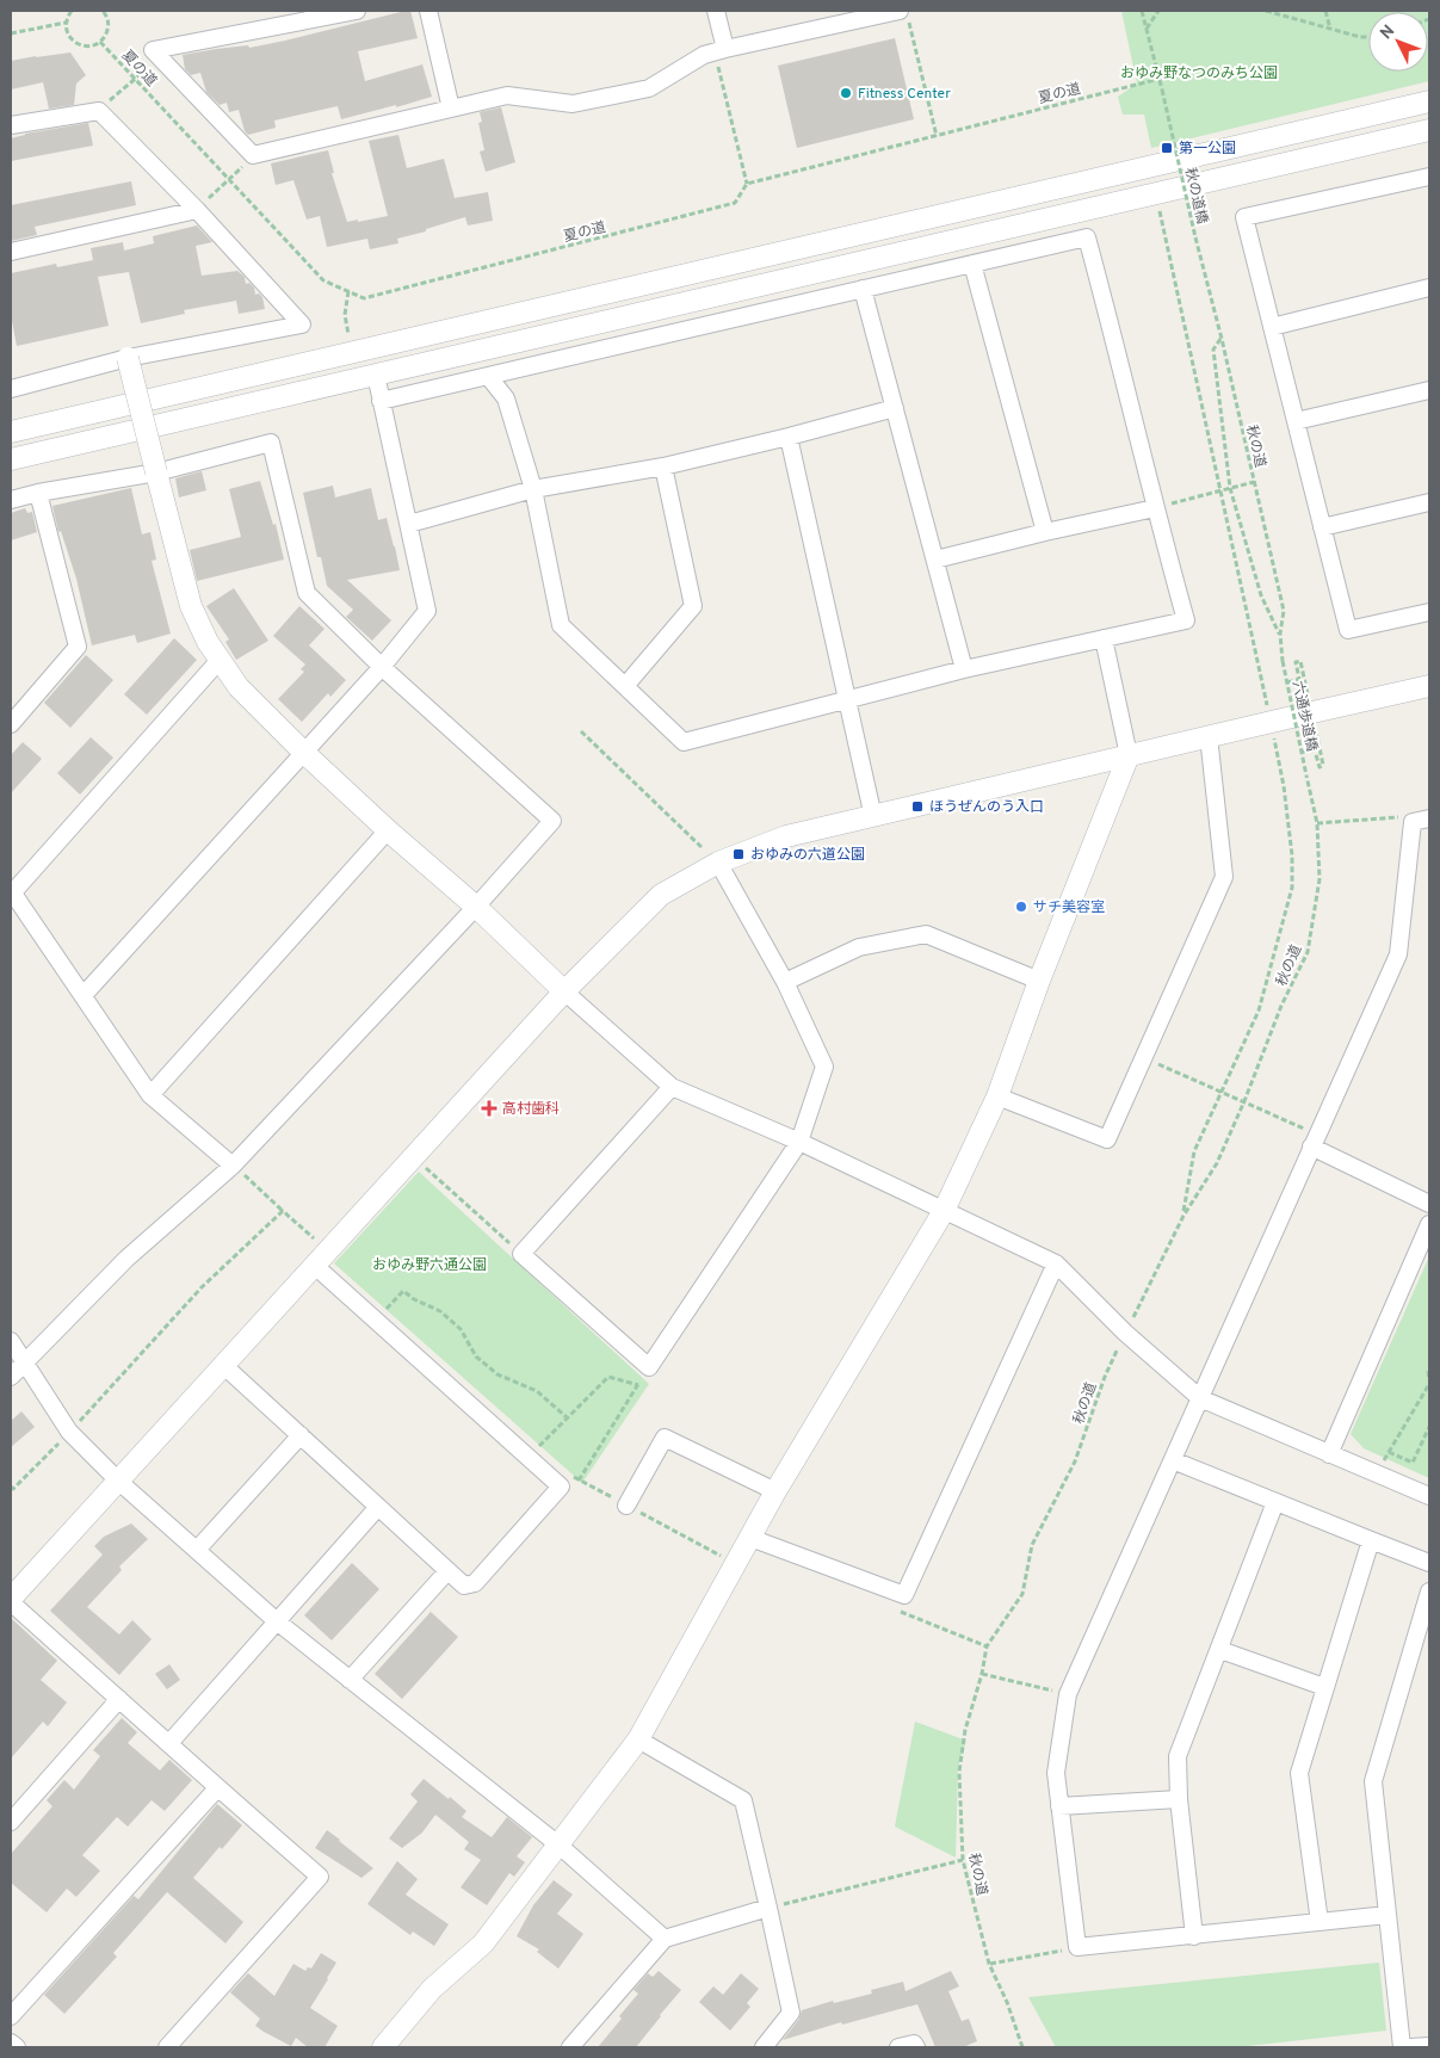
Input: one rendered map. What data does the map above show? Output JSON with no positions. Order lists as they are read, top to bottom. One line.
{"streets":{"path":["夏の道","秋の道橋","秋の道","六通歩道橋"]},"crossings":[["夏の道","秋の道橋"],["秋の道橋","秋の道"],["秋の道","六通歩道橋"]],"parks":["おゆみ野なつのみち公園","おゆみ野六通公園"],"places":{"other":["Fitness Center","サチ美容室"],"transit":["第一公園","ほうぜんのう入口","おゆみの六道公園"],"health":["高村歯科"]},"north":"top left"}
